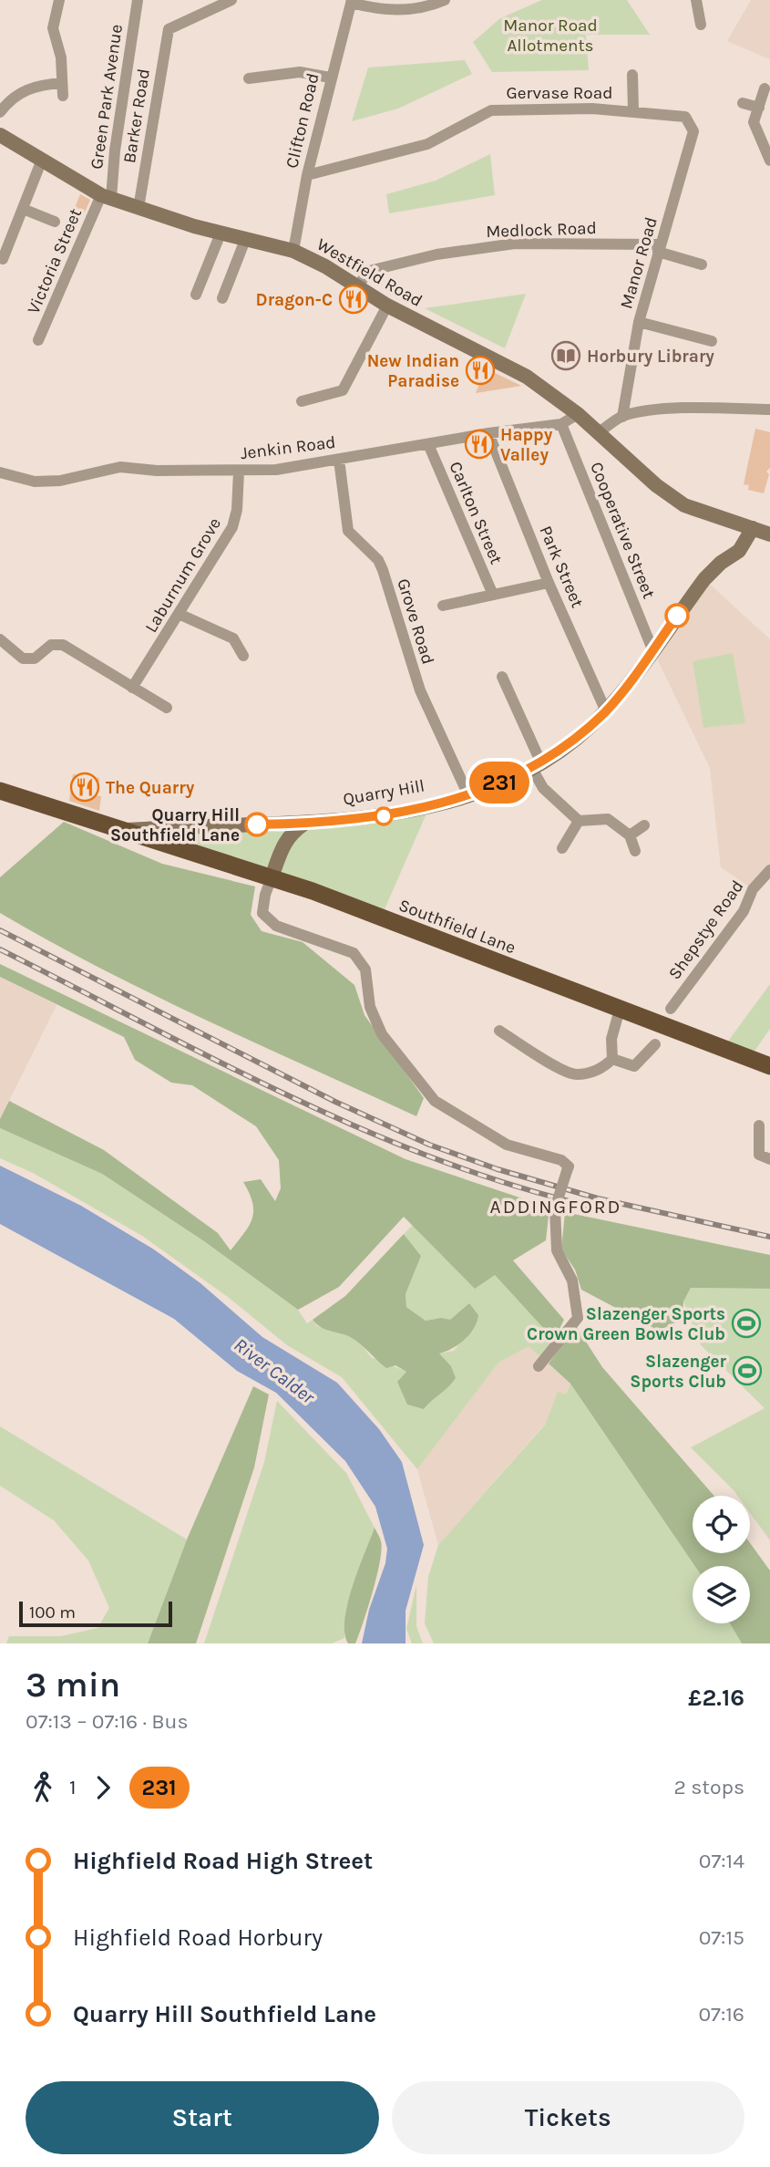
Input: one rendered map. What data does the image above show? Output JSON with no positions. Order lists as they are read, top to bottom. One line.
{"streets":{"highway":["Quarry Hill","Southfield Lane"],"main road":["Westfield Road"],"street":["Gervase Road","Green Park Avenue","Barker Road","Clifton Road","Medlock Road","Victoria Street","Manor Road","Jenkin Road","Carlton Street","Cooperative Street","Park Street","Laburnum Grove","Grove Road","Shepstye Road"]},"crossings":[["Gervase Road","Clifton Road"],["Gervase Road","Manor Road"],["Green Park Avenue","Victoria Street"],["Green Park Avenue","Westfield Road"],["Barker Road","Westfield Road"],["Clifton Road","Westfield Road"],["Medlock Road","Manor Road"],["Medlock Road","Westfield Road"],["Victoria Street","Westfield Road"],["Westfield Road","Jenkin Road"],["Westfield Road","Quarry Hill"],["Jenkin Road","Carlton Street"],["Jenkin Road","Cooperative Street"],["Jenkin Road","Park Street"],["Jenkin Road","Laburnum Grove"],["Jenkin Road","Grove Road"],["Cooperative Street","Quarry Hill"],["Park Street","Quarry Hill"],["Grove Road","Quarry Hill"],["Quarry Hill","Southfield Lane"]],"districts":["ADDINGFORD"],"water":["River Calder"],"parks":["Manor Road Allotments"],"places":{"restaurant":["Dragon-C","New Indian Paradise","Happy Valley","The Quarry"],"library":["Horbury Library"],"other":["Quarry Hill Southfield Lane"],"sports":["Slazenger Sports Crown Green Bowls Club","Slazenger Sports Club"]},"lines":["bus line 231"],"scale_bar":"100 m","page":{"on_map":"231","scale":"100 m","heading":["3 min","07:13 – 07:16 · Bus","£2.16"],"legs":["1","231","2 stops"],"list":[{"name":"Highfield Road High Street","value":"07:14"},{"name":"Highfield Road Horbury","value":"07:15"},{"name":"Quarry Hill Southfield Lane","value":"07:16"}],"buttons":["Start","Tickets"]}}
